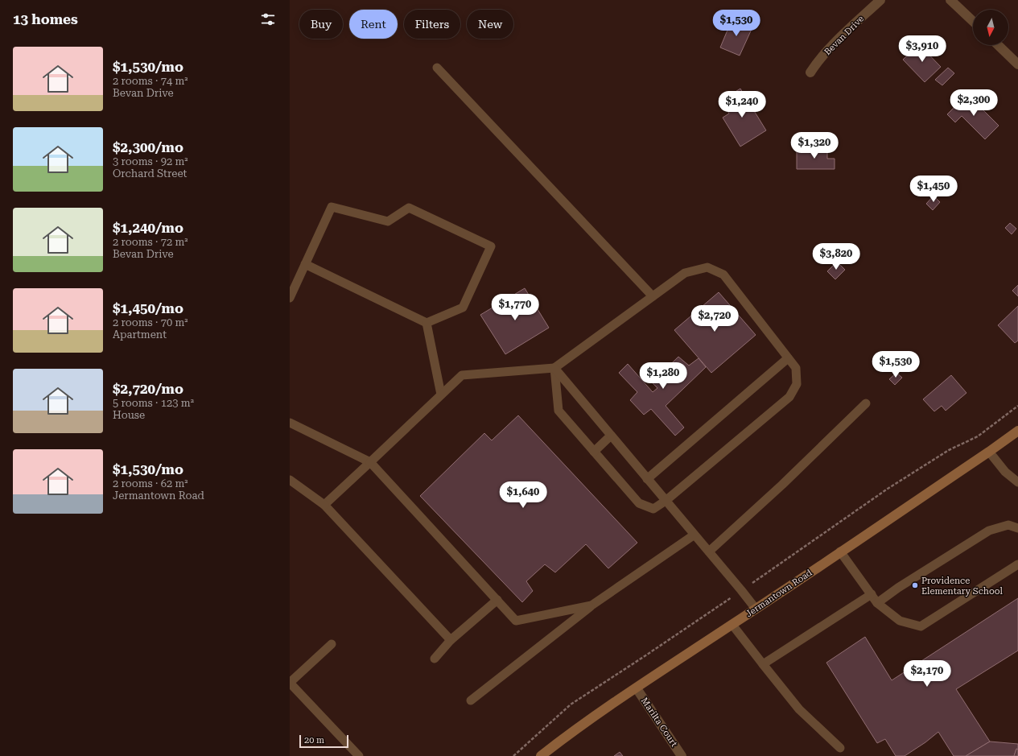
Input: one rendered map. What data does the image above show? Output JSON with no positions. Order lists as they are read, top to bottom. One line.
{"streets":{"main road":["Jermantown Road"],"street":["Bevan Drive","Marilta Court"]},"crossings":[["Jermantown Road","Marilta Court"]],"places":["Providence Elementary School"],"scale_bar":"20 m","north":"bottom","page":{"heading":"13 homes","price":["$1,530","$3,910","$2,300","$1,240","$1,320","$1,450","$3,820","$1,770","$2,720","$1,530","$1,280","$1,640","$2,170"],"chip":["Buy","Rent","Filters","New"],"list":[{"name":"$1,530/mo","note":"2 rooms · 74 m² · Bevan Drive"},{"name":"$2,300/mo","note":"3 rooms · 92 m² · Orchard Street"},{"name":"$1,240/mo","note":"2 rooms · 72 m² · Bevan Drive"},{"name":"$1,450/mo","note":"2 rooms · 70 m² · Apartment"},{"name":"$2,720/mo","note":"5 rooms · 123 m² · House"},{"name":"$1,530/mo","note":"2 rooms · 62 m² · Jermantown Road"}],"scale":"20 m"}}
